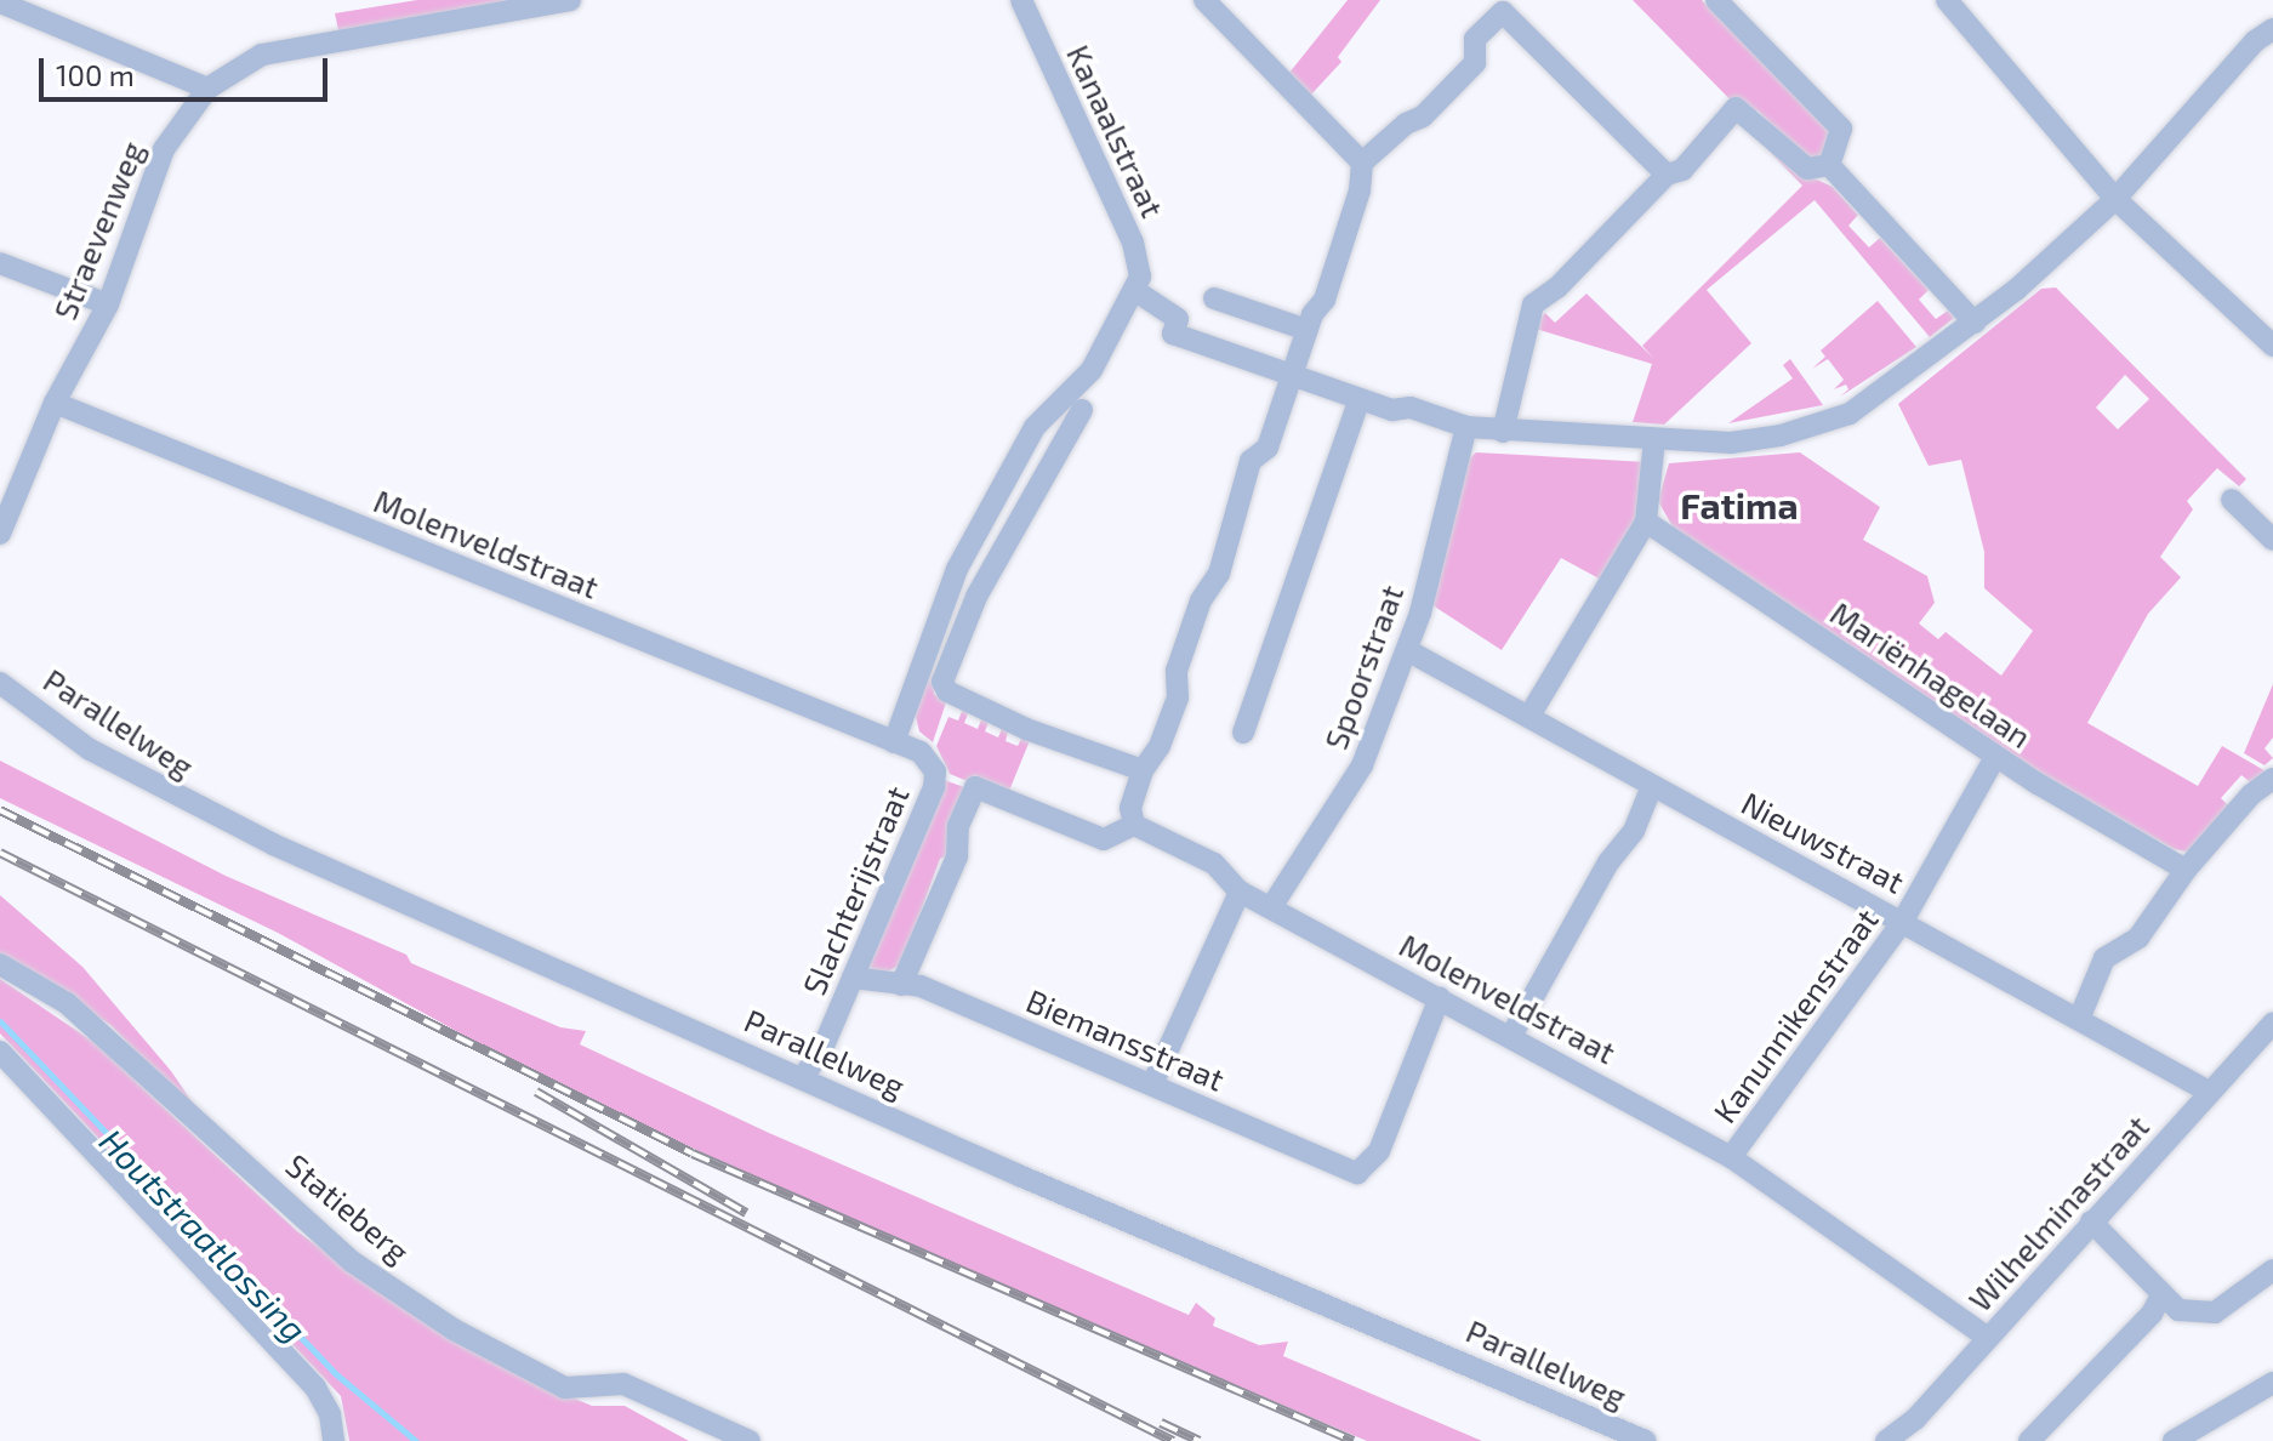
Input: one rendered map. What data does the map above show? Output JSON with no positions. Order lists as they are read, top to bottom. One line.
{"streets":{"street":["Kanaalstraat","Straevenweg","Molenveldstraat","Spoorstraat","Mariënhagelaan","Parallelweg","Nieuwstraat","Slachterijstraat","Kanunnikenstraat","Biemansstraat","Statieberg","Wilhelminastraat"]},"crossings":[["Straevenweg","Molenveldstraat"],["Molenveldstraat","Spoorstraat"],["Molenveldstraat","Slachterijstraat"],["Molenveldstraat","Kanunnikenstraat"],["Molenveldstraat","Biemansstraat"],["Molenveldstraat","Wilhelminastraat"],["Spoorstraat","Nieuwstraat"],["Mariënhagelaan","Kanunnikenstraat"],["Parallelweg","Slachterijstraat"],["Nieuwstraat","Kanunnikenstraat"],["Nieuwstraat","Wilhelminastraat"],["Slachterijstraat","Biemansstraat"]],"districts":["Fatima"],"water":["Houtstraatlossing"],"scale_bar":"100 m"}
